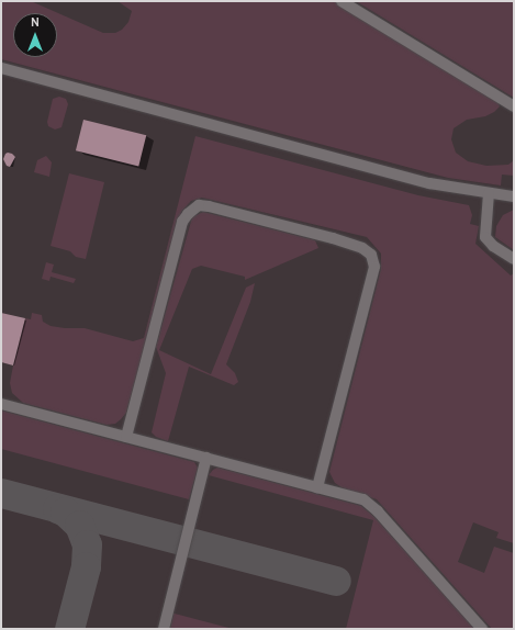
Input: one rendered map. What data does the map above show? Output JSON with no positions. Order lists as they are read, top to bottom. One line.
{"north":"top"}
